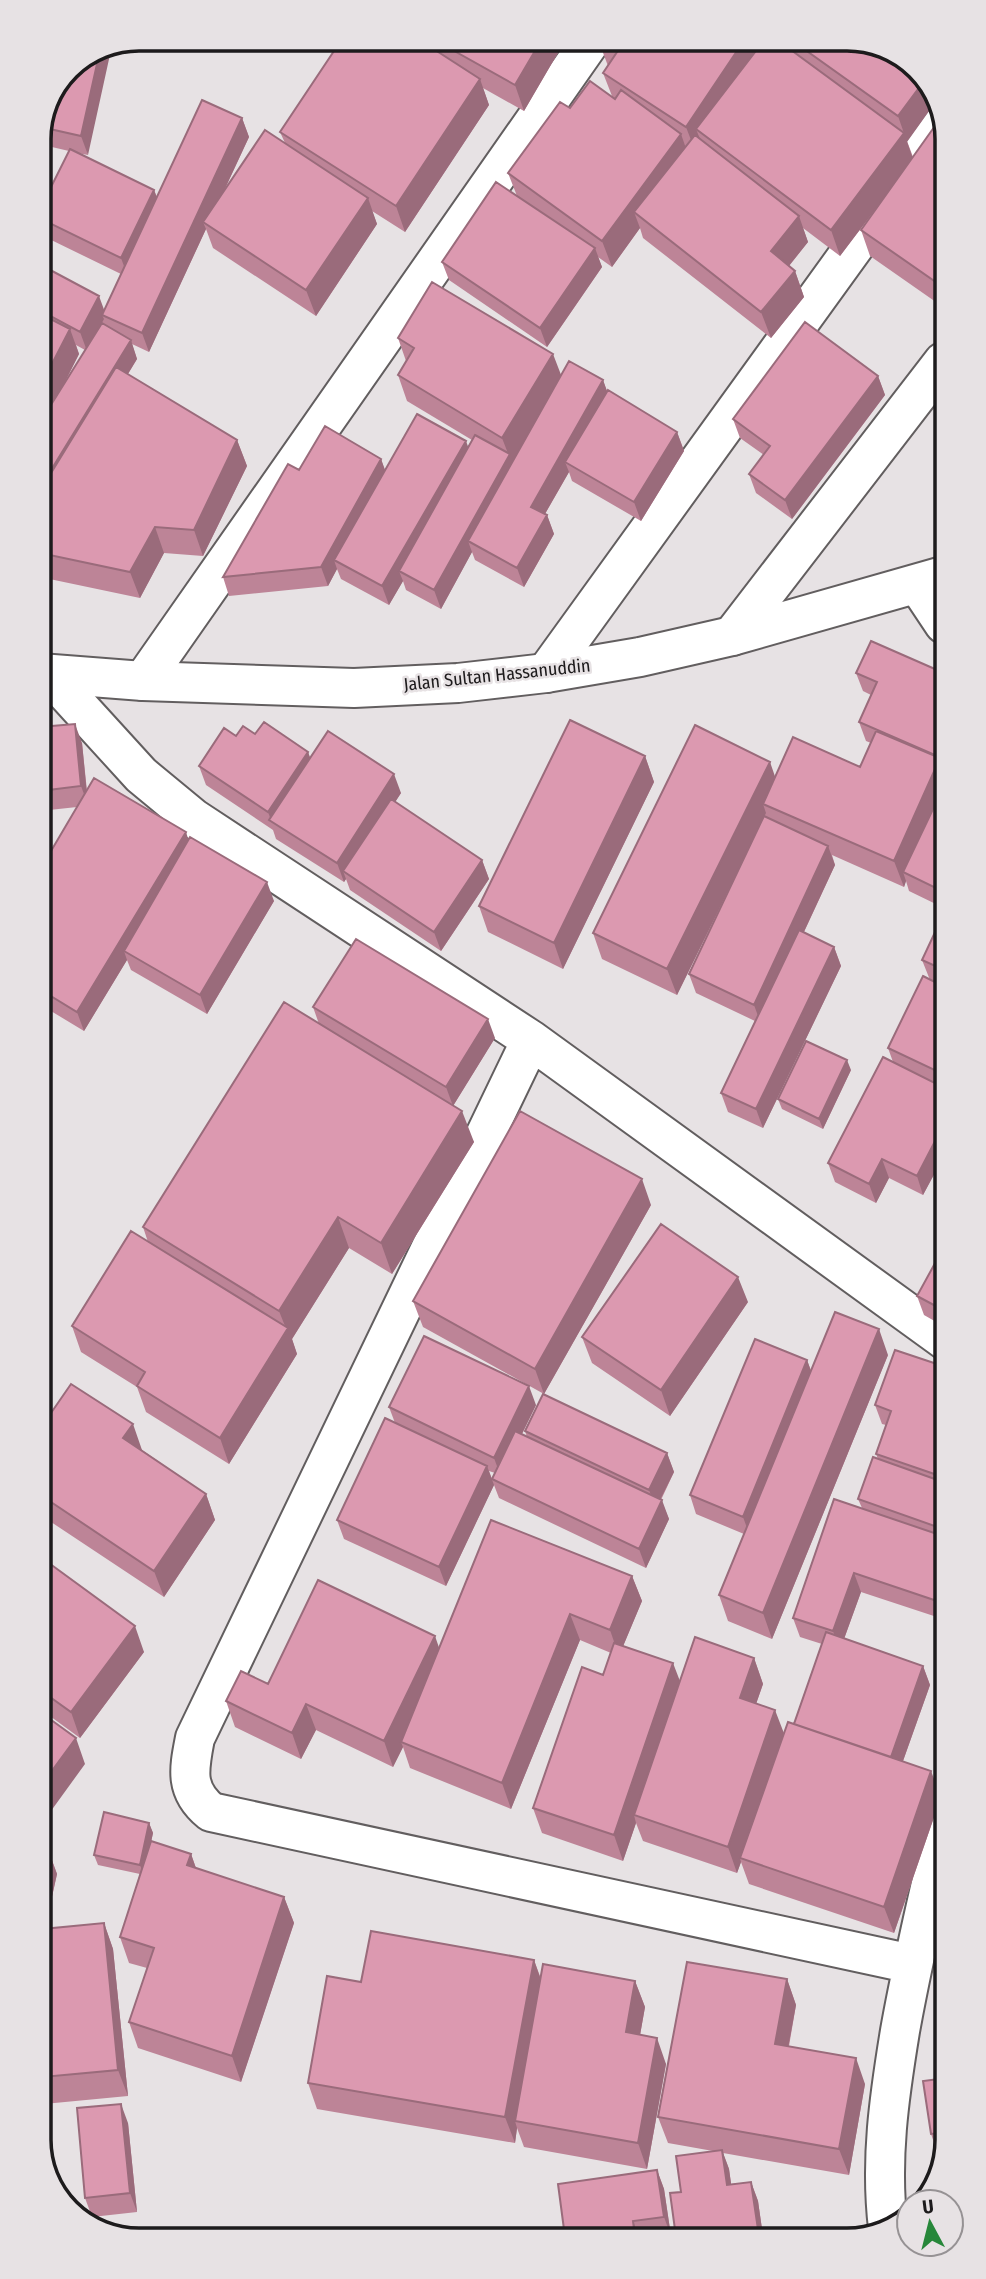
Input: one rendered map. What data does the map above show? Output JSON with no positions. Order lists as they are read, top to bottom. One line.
{"streets":{"street":["Jalan Sultan Hassanuddin"]},"north":"top"}
